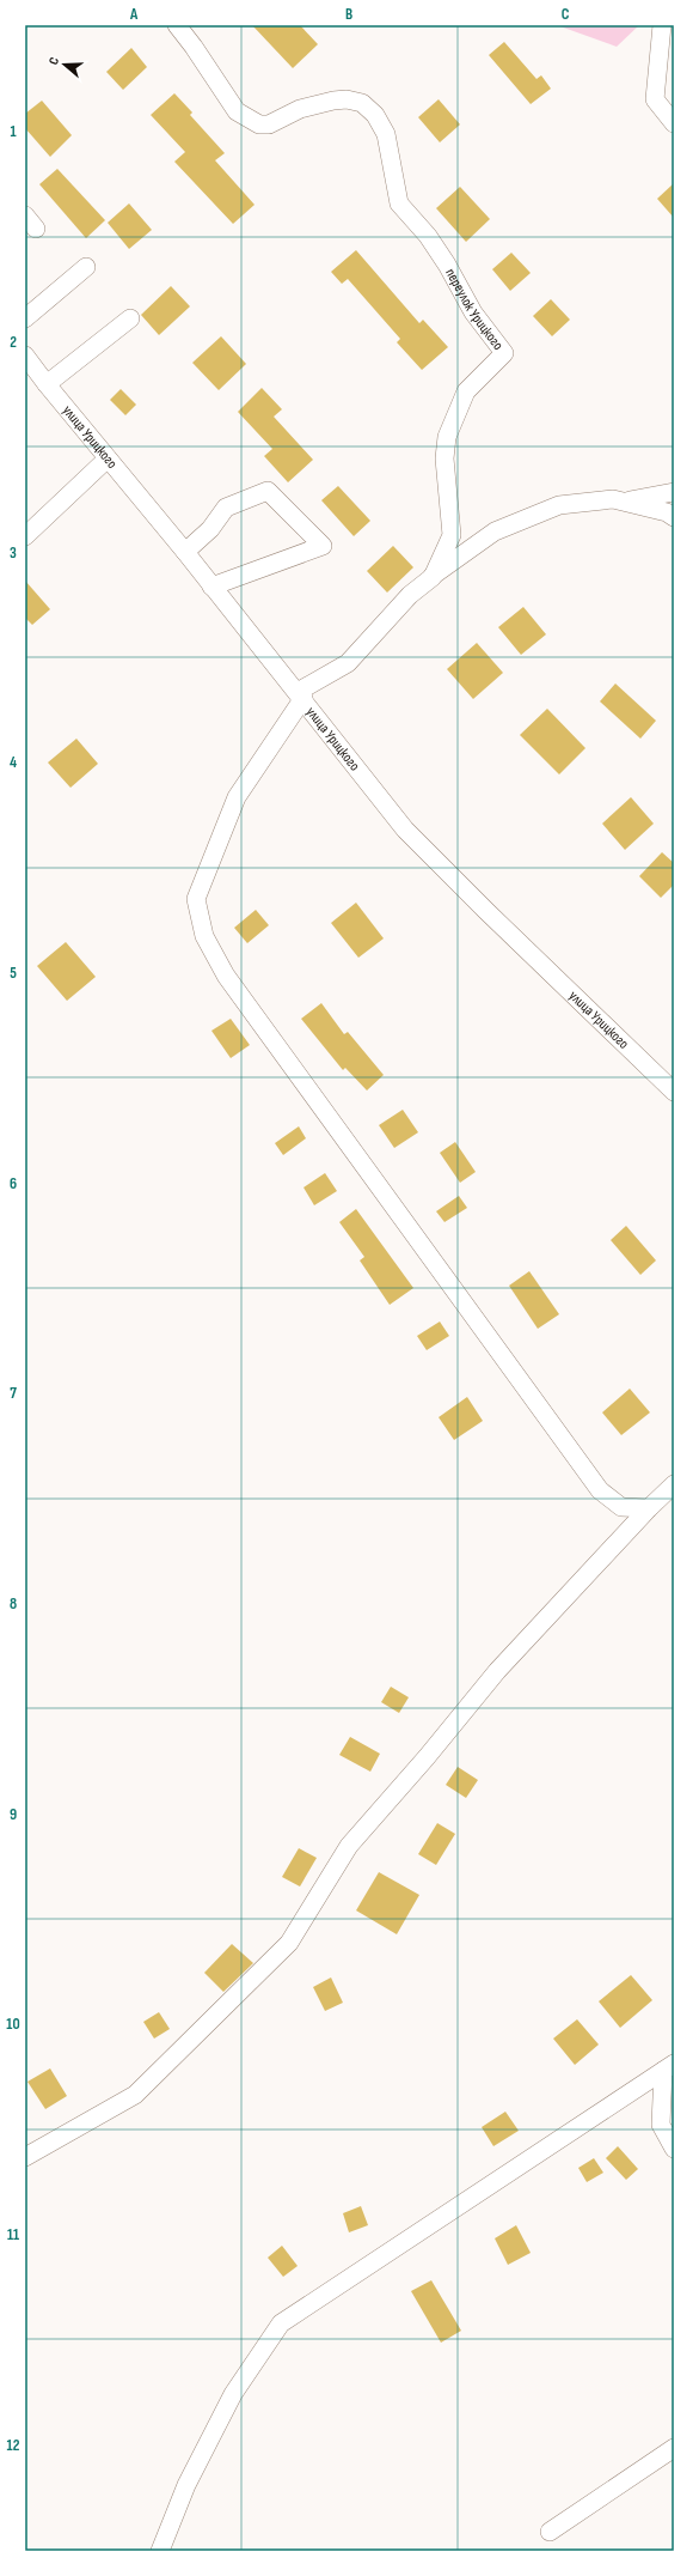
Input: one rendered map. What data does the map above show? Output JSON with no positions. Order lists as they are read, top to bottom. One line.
{"streets":{"street":["переулок Урицкого","улица Урицкого"]},"crossings":[["переулок Урицкого","улица Урицкого"]],"north":"left","grid":{"columns":["A","B","C"],"rows":["1","2","3","4","5","6","7","8","9","10","11","12"]}}
